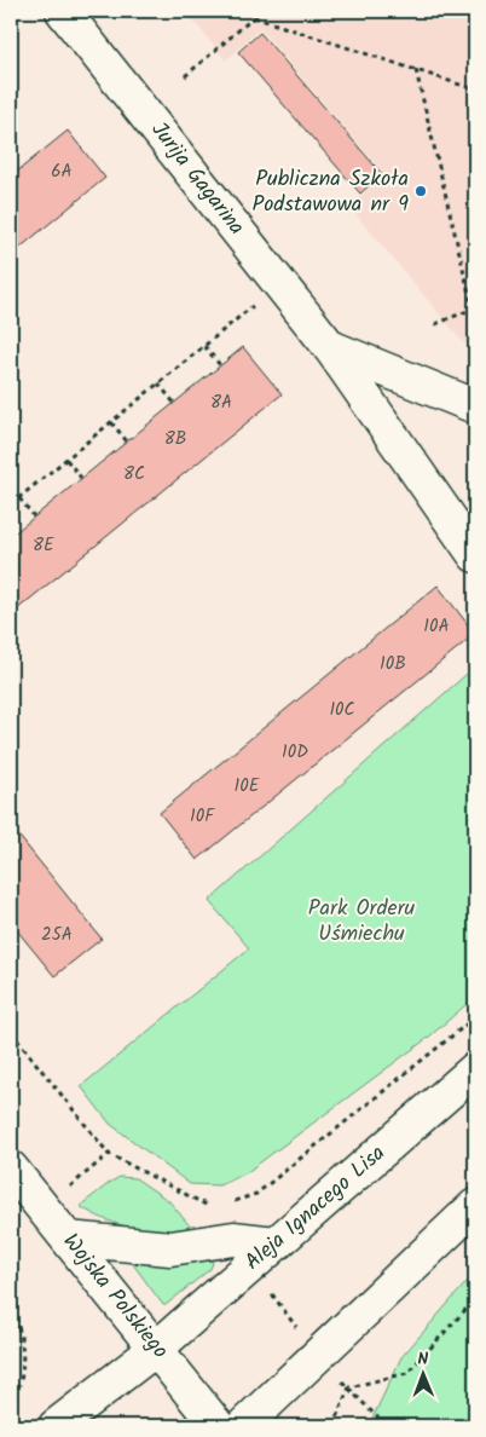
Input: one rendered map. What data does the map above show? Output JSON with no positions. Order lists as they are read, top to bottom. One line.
{"streets":{"street":["Jurija Gagarina","Aleja Ignacego Lisa","Wojska Polskiego"]},"crossings":[["Aleja Ignacego Lisa","Wojska Polskiego"]],"parks":["Park Orderu Uśmiechu"],"places":["Publiczna Szkoła Podstawowa nr 9"],"house_numbers":["6A","8A","8B","8C","8E","10A","10B","10C","10D","10E","10F","25A"],"north":"top"}
